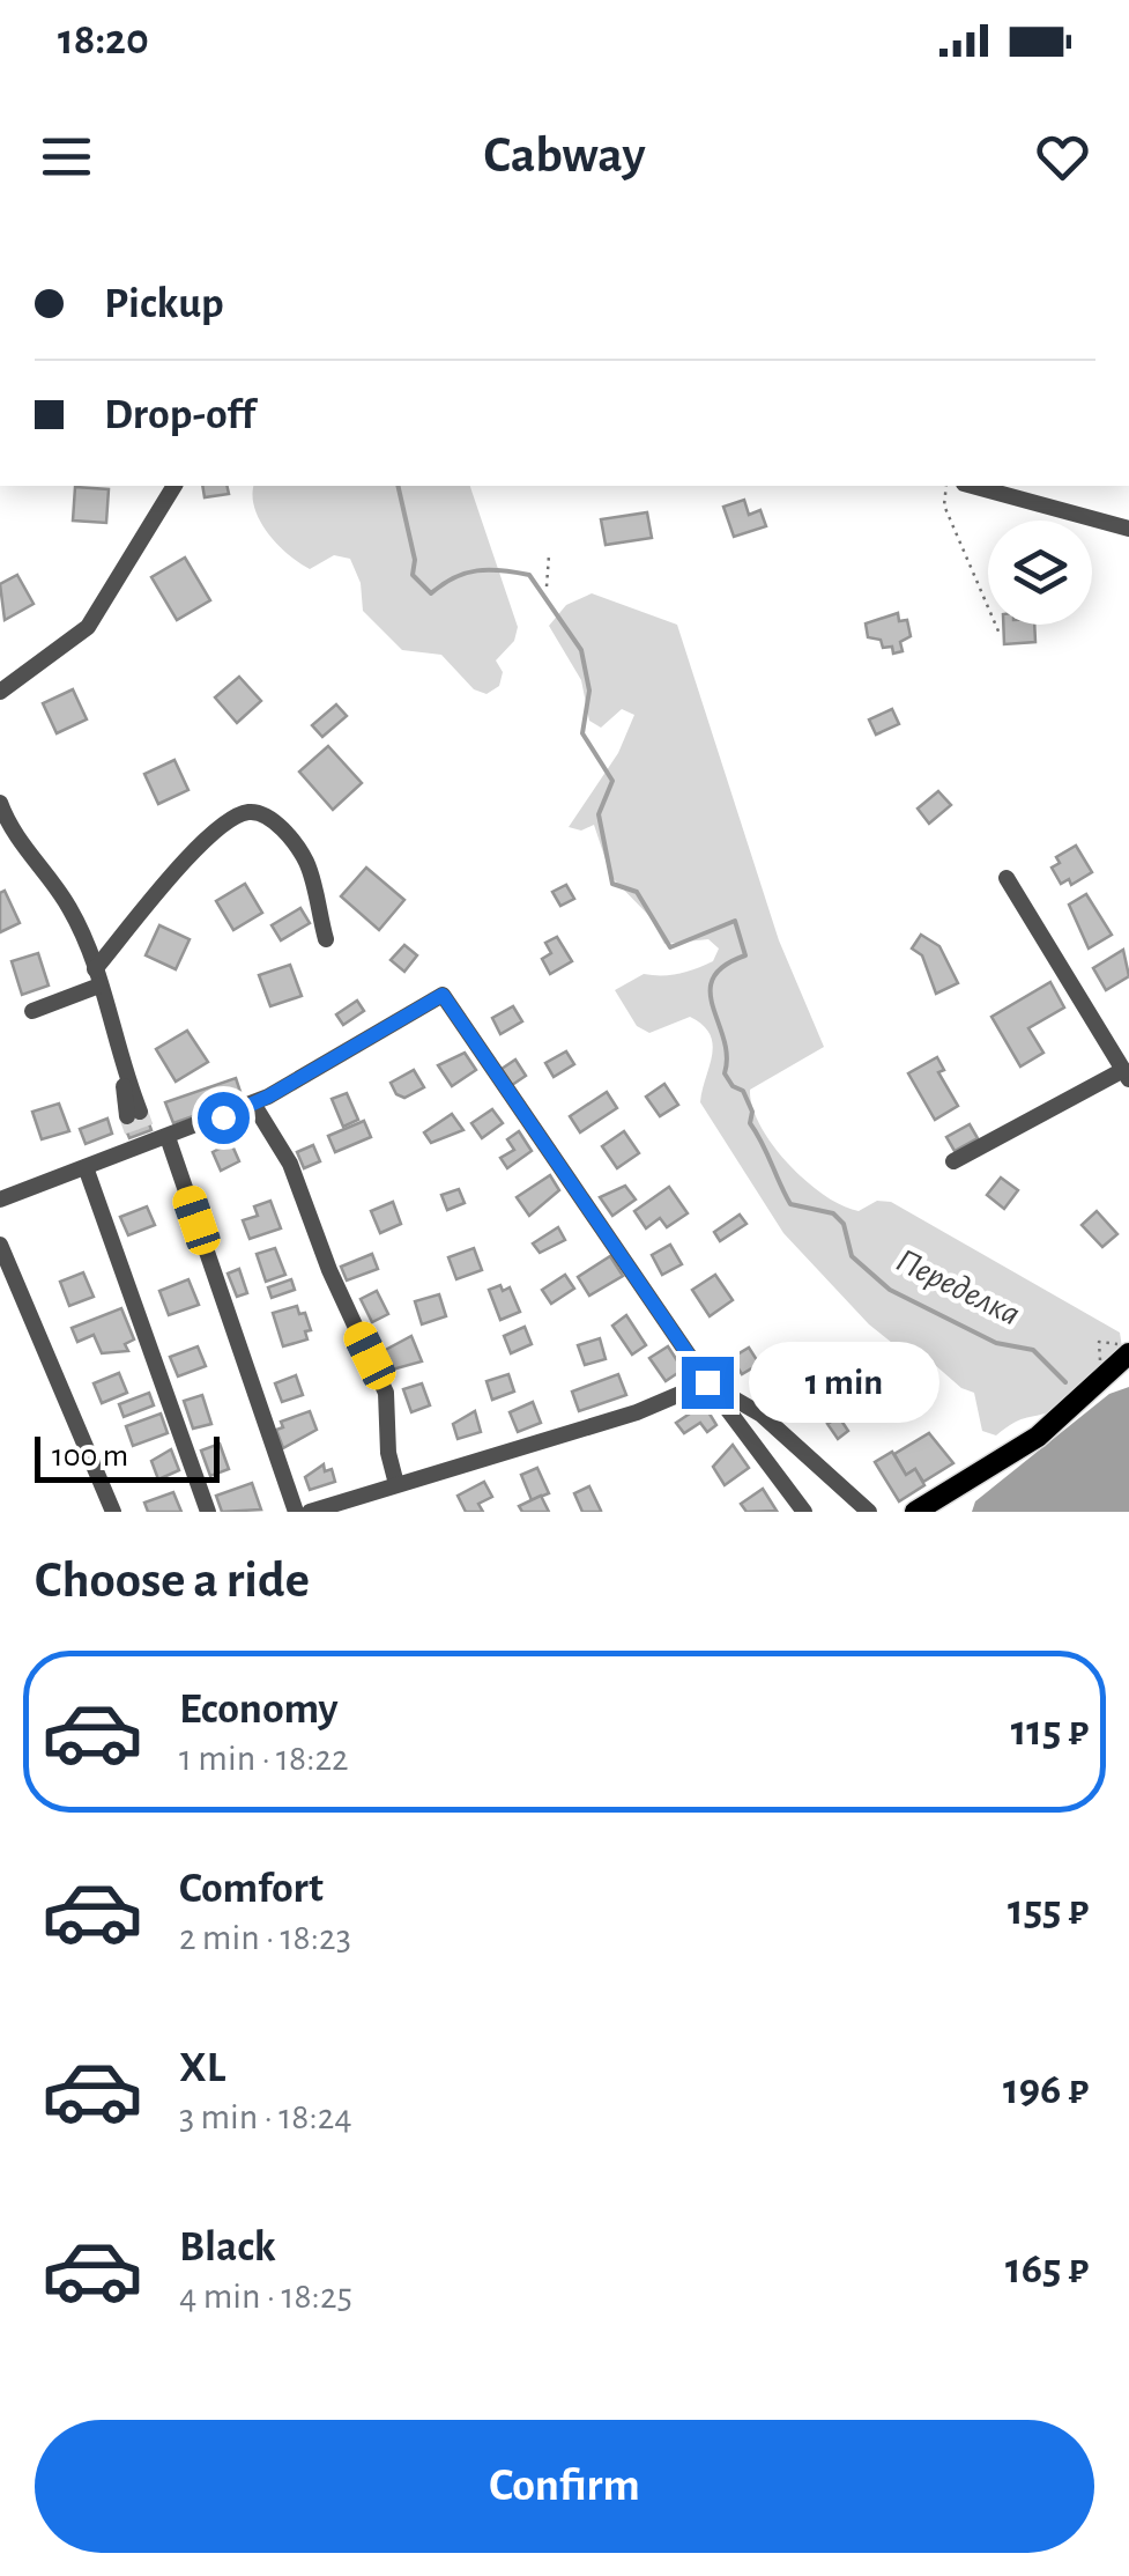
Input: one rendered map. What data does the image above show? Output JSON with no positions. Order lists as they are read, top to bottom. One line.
{"water":["Переделка"],"scale_bar":"100 m","page":{"status":"18:20","header":"Cabway","banner":["Pickup","Drop-off"],"bubble":"1 min","scale":"100 m","heading":"Choose a ride","list":[{"name":"Economy","note":"1 min · 18:22","value":"115 ₽"},{"name":"Comfort","note":"2 min · 18:23","value":"155 ₽"},{"name":"XL","note":"3 min · 18:24","value":"196 ₽"},{"name":"Black","note":"4 min · 18:25","value":"165 ₽"}],"buttons":"Confirm"}}
